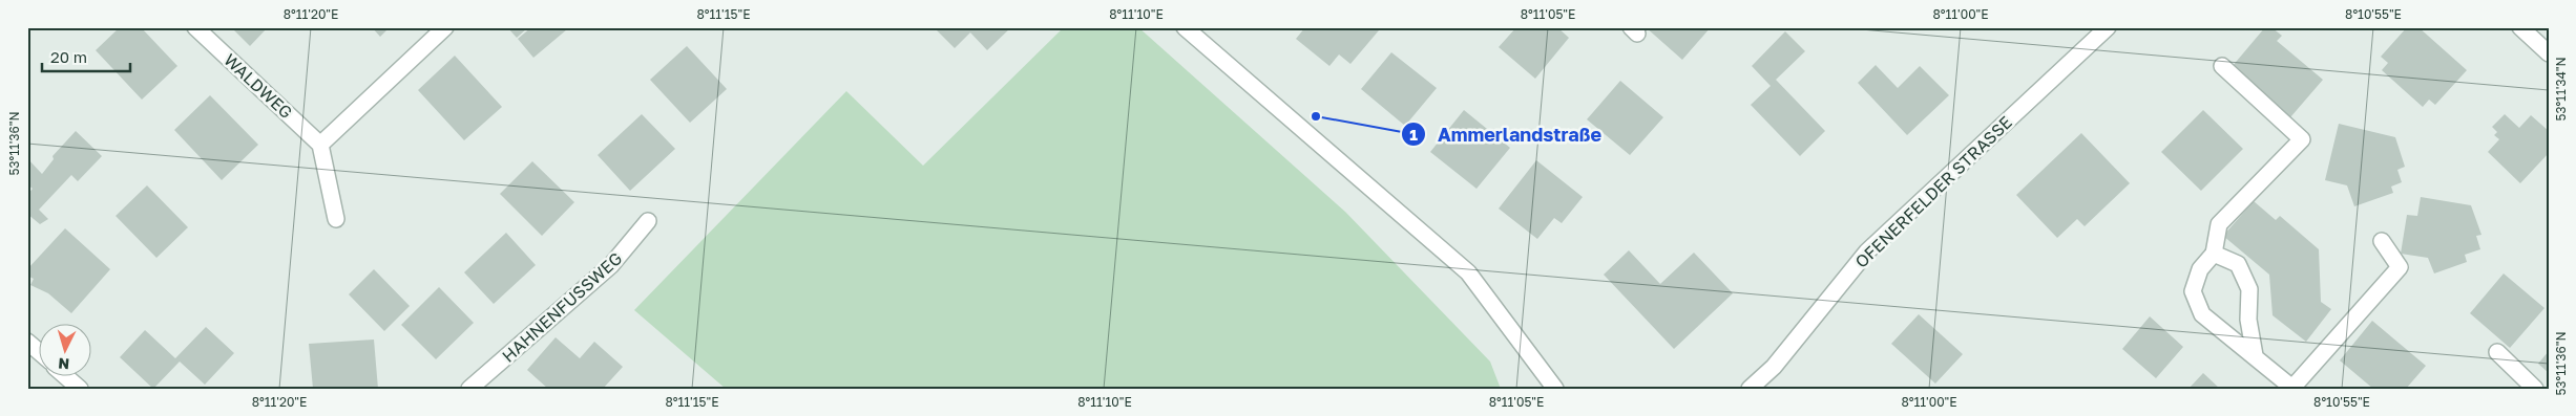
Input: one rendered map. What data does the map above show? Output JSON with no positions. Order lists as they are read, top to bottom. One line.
{"streets":{"street":["WALDWEG","OFENERFELDER STRASSE","HAHNENFUSSWEG"]},"places":["Ammerlandstraße"],"scale_bar":"20 m","north":"bottom","coordinates":["8°11'20\"E","8°11'15\"E","8°11'10\"E","8°11'05\"E","8°11'00\"E","8°10'55\"E","53°11'34\"N","53°11'36\"N"]}
